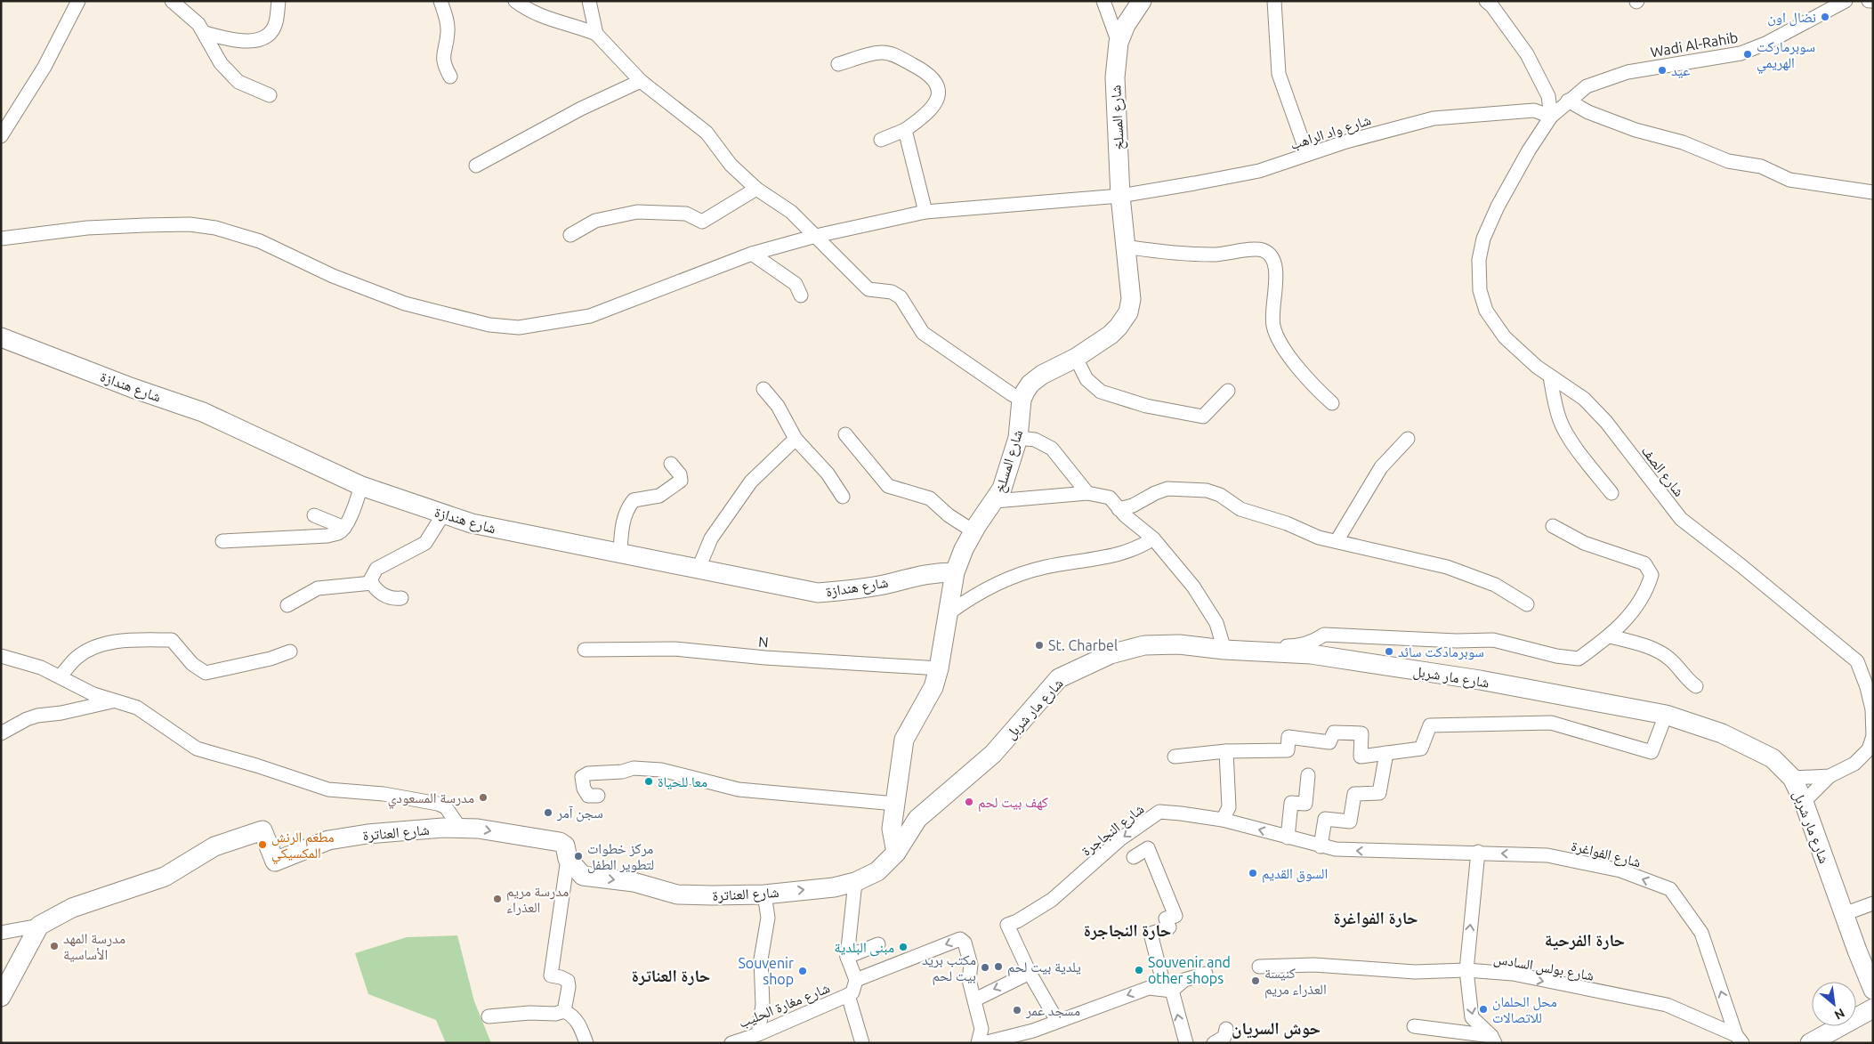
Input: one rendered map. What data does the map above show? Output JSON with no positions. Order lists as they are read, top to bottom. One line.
{"streets":{"street":["Wadi Al-Rahib","شارع المسلخ","شارع واد الراهب","شارع هندازة","شارع الصف","N","شارع مار شربل","شارع النجاجرة","شارع العناترة","شارع الفواغرة","شارع بولس السادس","شارع مغارة الحليب"]},"crossings":[["Wadi Al-Rahib","شارع واد الراهب"],["Wadi Al-Rahib","شارع الصف"],["شارع المسلخ","شارع واد الراهب"],["شارع المسلخ","شارع هندازة"],["شارع المسلخ","N"],["شارع المسلخ","شارع مار شربل"],["شارع واد الراهب","شارع الصف"],["شارع الصف","شارع مار شربل"],["شارع مار شربل","شارع العناترة"],["شارع النجاجرة","شارع الفواغرة"],["شارع الفواغرة","شارع بولس السادس"]],"one_way":["شارع العناترة","شارع الفواغرة","شارع بولس السادس"],"districts":["حارة الفواغرة","حارة النجاجرة","حارة الفرحية","حارة العناترة","حوش السريان"],"places":["نضال اون","سوبرماركت الهريمي","عيد","St. Charbel","سوبرمادكت سائد","معا للحياة","مدرسة المسعودي","كهف بيت لحم","سجن آمر","مطعم الرنش المكسيكي","مركز خطوات لتطوير الطفل","السوق القديم","مدرسة مريم العذراء","مدرسة المهد الأساسية","مبنى البلدية","يلدية بيت لحم","مكتب بريد بيت لحم","Souvenir and other shops","Souvenir shop","كنيسة العذراء مريم","محل الحلمان للاتصالات","مسجد عمر"],"north":"bottom right"}
